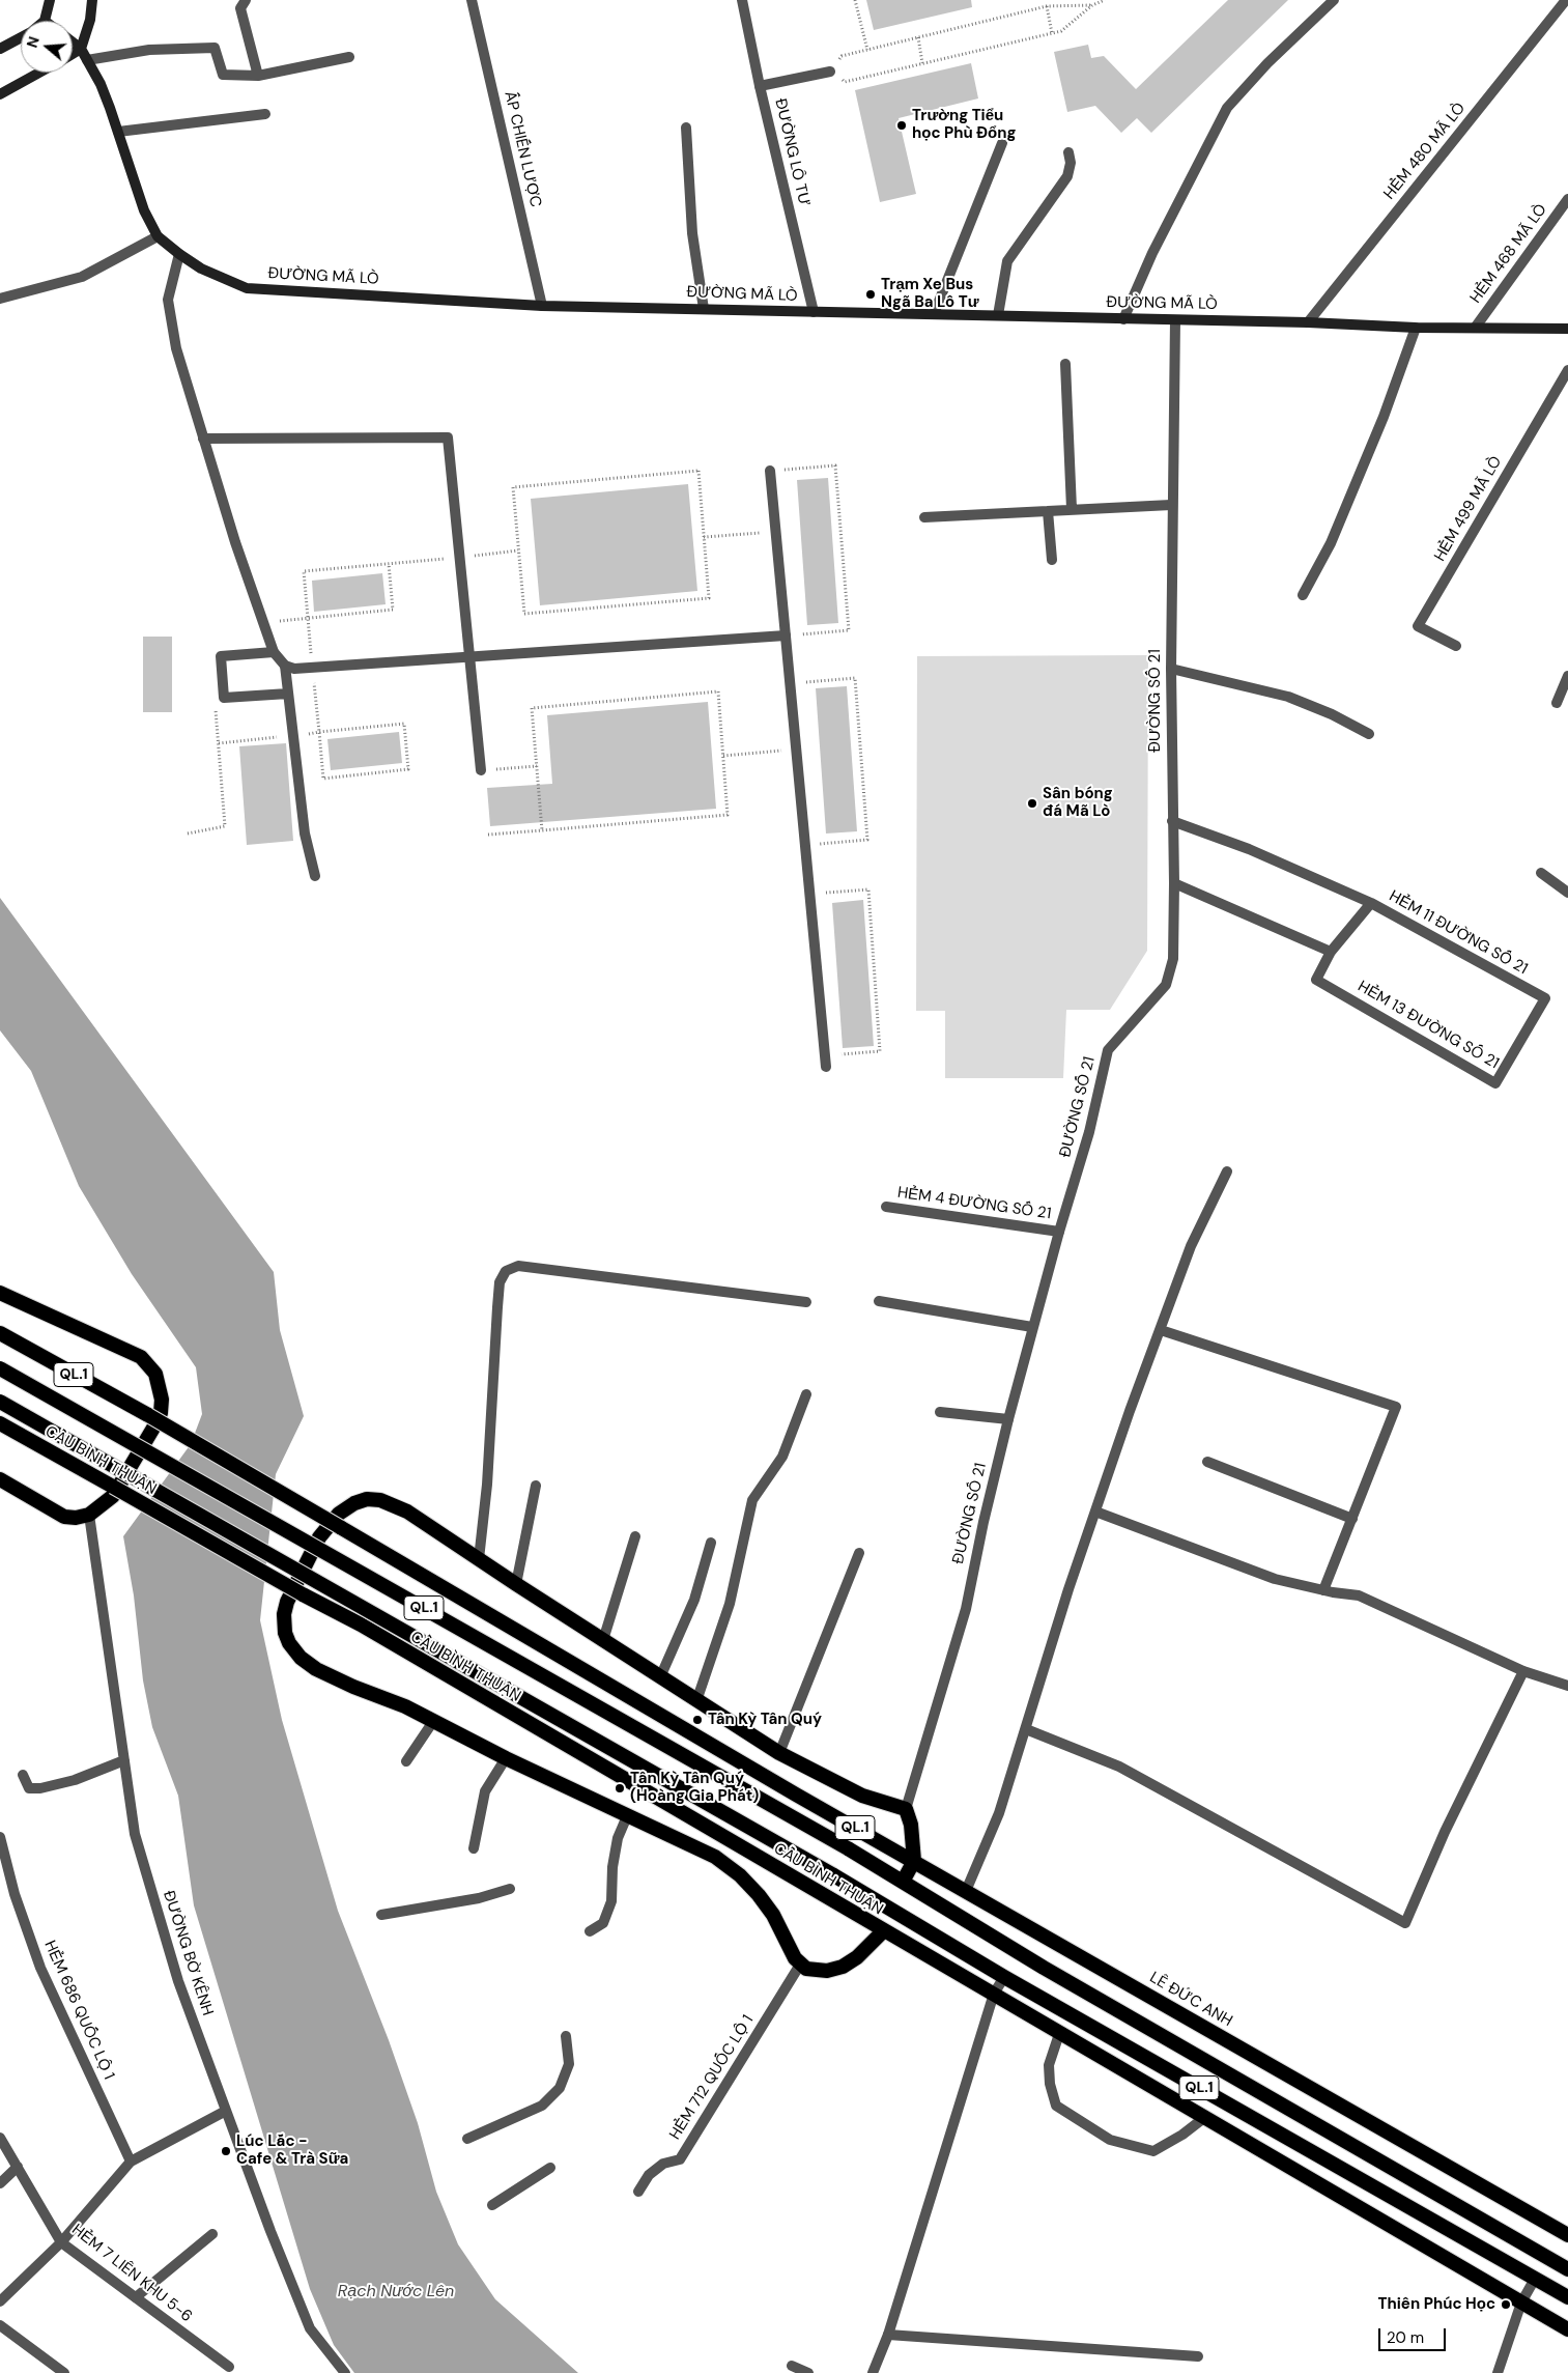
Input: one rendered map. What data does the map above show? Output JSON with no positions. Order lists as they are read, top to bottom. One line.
{"streets":{"highway":["QL.1","CẦU BÌNH THUẬN","LÊ ĐỨC ANH"],"main road":["ĐƯỜNG MÃ LÒ"],"street":["ẤP CHIẾN LƯỢC","HẺM 480 MÃ LÒ","ĐƯỜNG LÔ TƯ","HẺM 468 MÃ LÒ","HẺM 499 MÃ LÒ","ĐƯỜNG SỐ 21","HẺM 11 ĐƯỜNG SỐ 21","HẺM 13 ĐƯỜNG SỐ 21","HẺM 4 ĐƯỜNG SỐ 21","ĐƯỜNG BỜ KÊNH","HẺM 686 QUỐC LỘ 1","HẺM 712 QUỐC LỘ 1","HẺM 7 LIÊN KHU 5-6"]},"crossings":[["ẤP CHIẾN LƯỢC","ĐƯỜNG MÃ LÒ"],["HẺM 480 MÃ LÒ","ĐƯỜNG MÃ LÒ"],["ĐƯỜNG LÔ TƯ","ĐƯỜNG MÃ LÒ"],["HẺM 468 MÃ LÒ","ĐƯỜNG MÃ LÒ"],["ĐƯỜNG MÃ LÒ","ĐƯỜNG SỐ 21"],["ĐƯỜNG SỐ 21","HẺM 4 ĐƯỜNG SỐ 21"],["HẺM 11 ĐƯỜNG SỐ 21","HẺM 13 ĐƯỜNG SỐ 21"],["QL.1","CẦU BÌNH THUẬN"]],"water":["Rạch Nước Lên"],"places":["Trường Tiểu học Phù Đổng","Trạm Xe Bus Ngã Ba Lô Tư","Sân bóng đá Mã Lò","Tân Kỳ Tân Quý","Tân Kỳ Tân Quý (Hoàng Gia Phát)","Lúc Lắc - Cafe & Trà Sữa","Thiên Phúc Học"],"scale_bar":"20 m","north":"left"}
